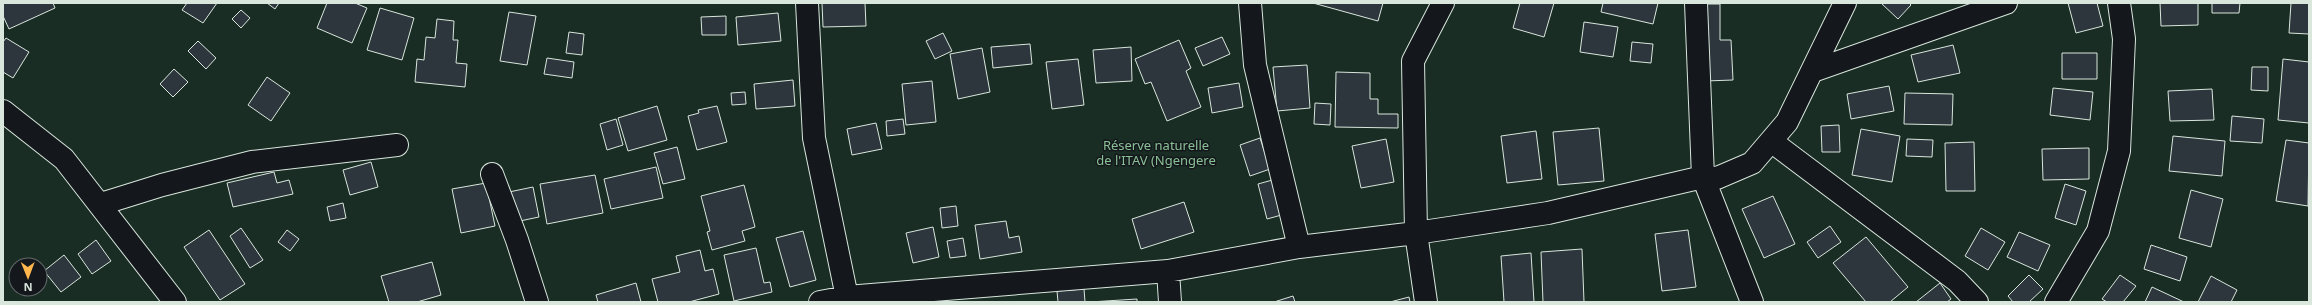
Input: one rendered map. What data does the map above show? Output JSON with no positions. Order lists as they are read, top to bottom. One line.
{"parks":["Réserve naturelle de l'ITAV (Ngengere"],"north":"bottom"}
